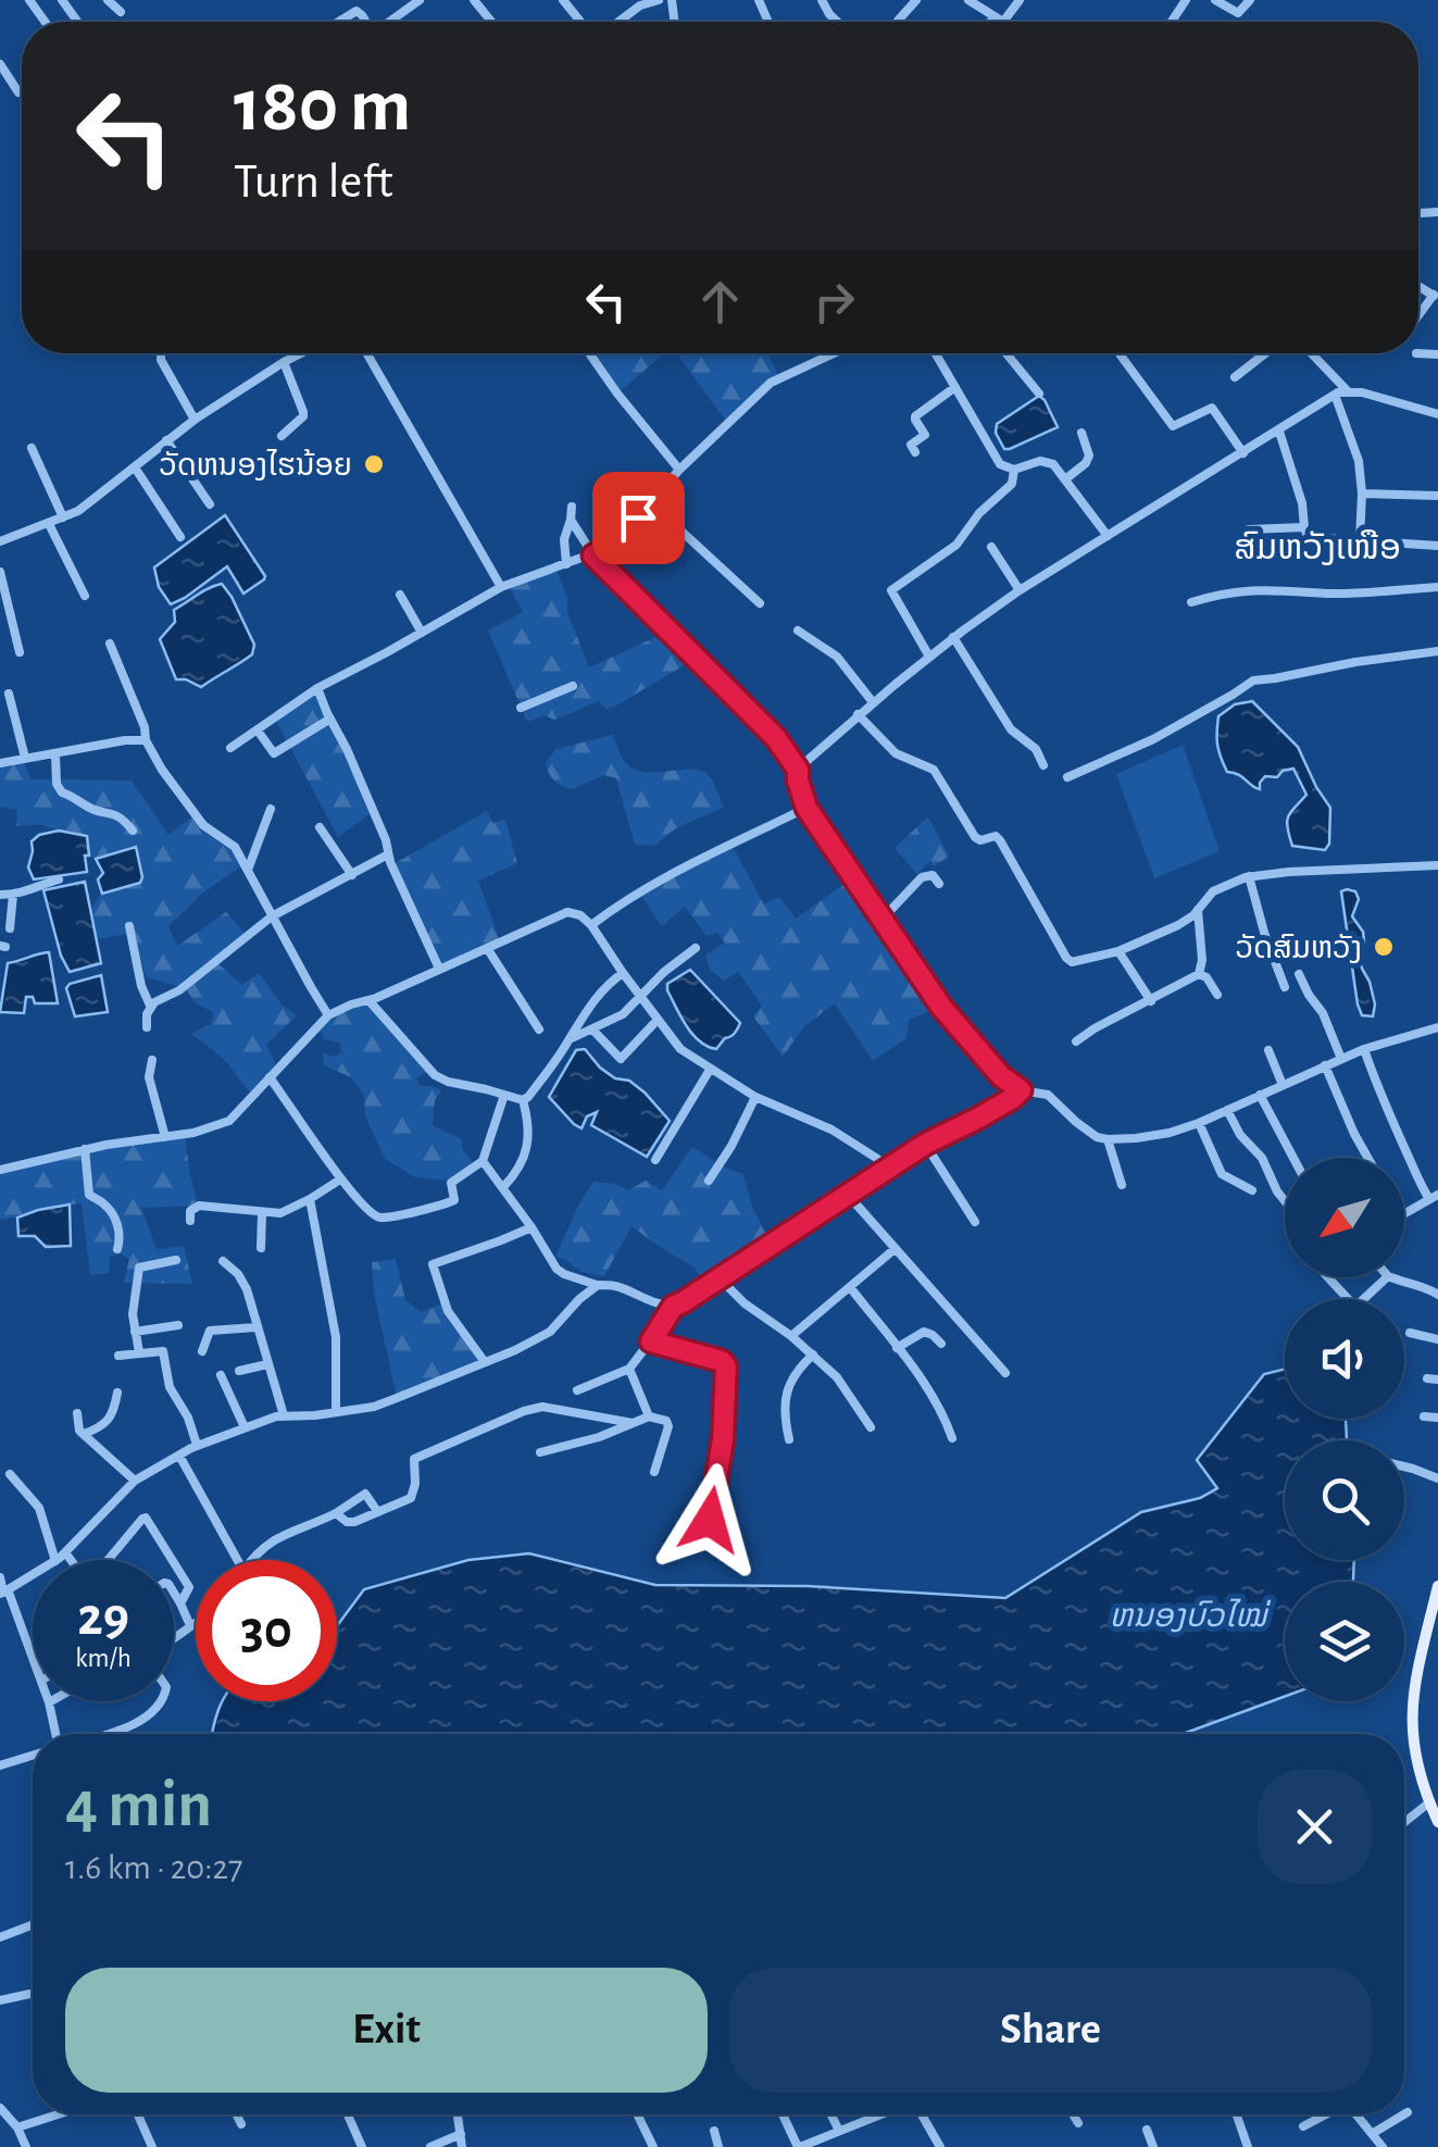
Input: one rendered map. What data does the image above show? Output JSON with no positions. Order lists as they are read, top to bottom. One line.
{"districts":["ສົມຫວັງເໜືອ"],"water":["ຫນອງບົວໄໝ່"],"places":["ວັດຫນອງໄຮນ້ອຍ","ວັດສົມຫວັງ"],"north":"bottom left","page":{"turn":["180 m","Turn left"],"speed":"29 km/h","limit":"30","heading":["4 min","1.6 km · 20:27"],"buttons":["Exit","Share"]}}
